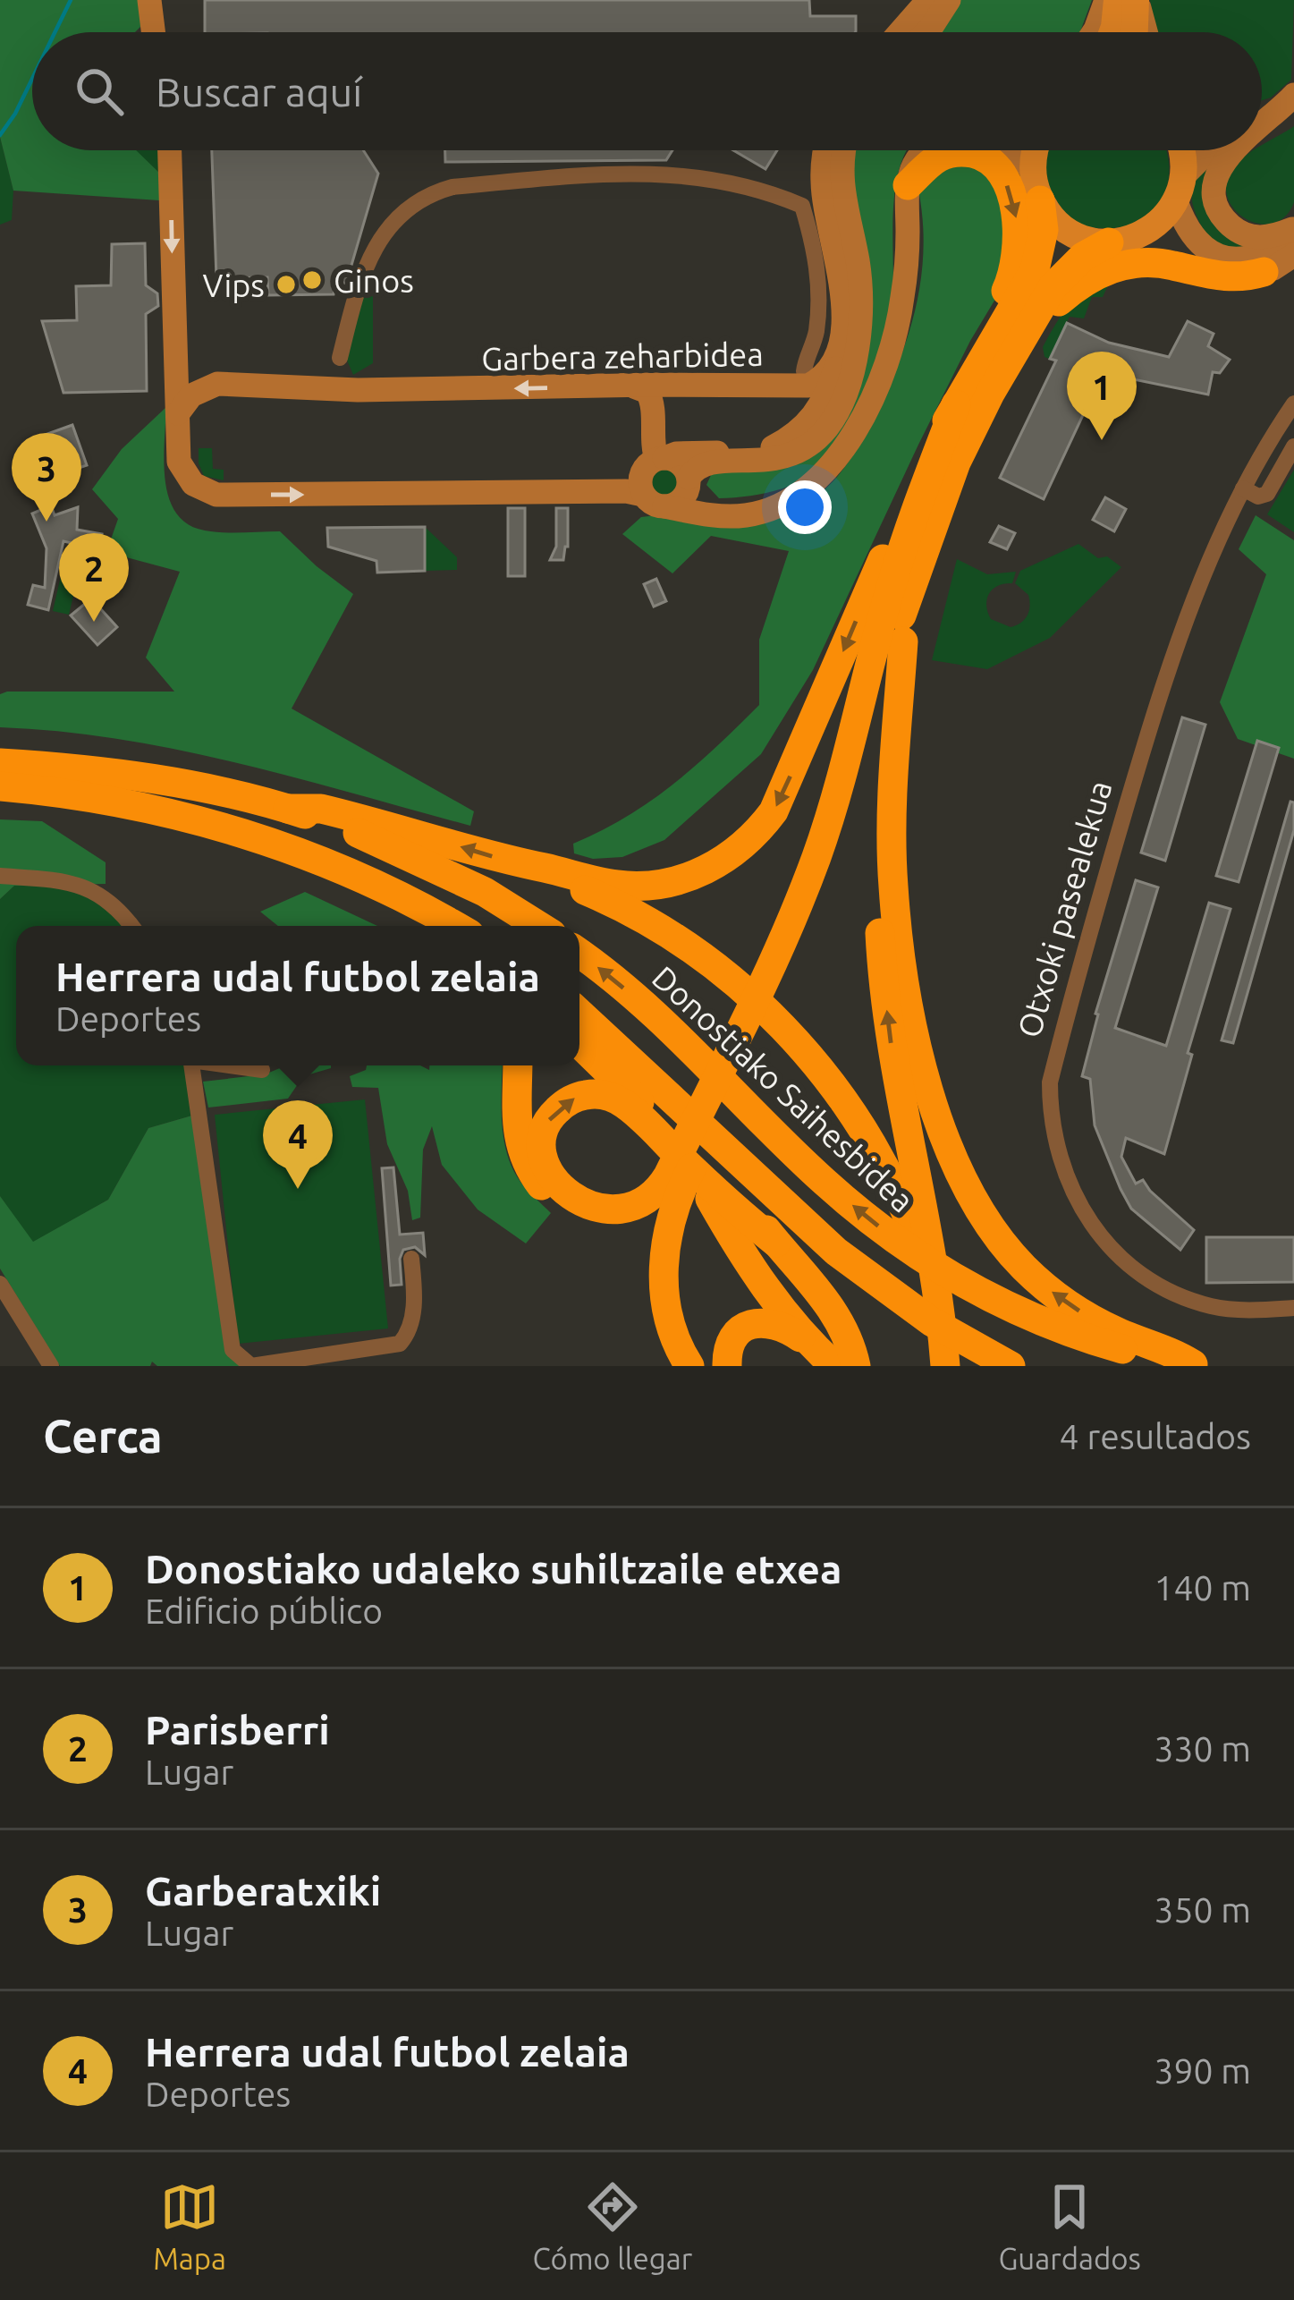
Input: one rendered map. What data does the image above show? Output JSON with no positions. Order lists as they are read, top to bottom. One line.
{"streets":{"highway":["Donostiako Saihesbidea"],"street":["Garbera zeharbidea","Otxoki pasealekua"]},"one_way":["Garbera zeharbidea"],"places":["Ginos","Vips"],"page":{"search":"Buscar aquí","pins":["1","3","2","4"],"popup":["Herrera udal futbol zelaia","Deportes"],"heading":["Cerca","4 resultados"],"list":[{"mark":"1","name":"Donostiako udaleko suhiltzaile etxea","note":"Edificio público","value":"140 m"},{"mark":"2","name":"Parisberri","note":"Lugar","value":"330 m"},{"mark":"3","name":"Garberatxiki","note":"Lugar","value":"350 m"},{"mark":"4","name":"Herrera udal futbol zelaia","note":"Deportes","value":"390 m"}],"nav":["Mapa","Cómo llegar","Guardados"]}}
